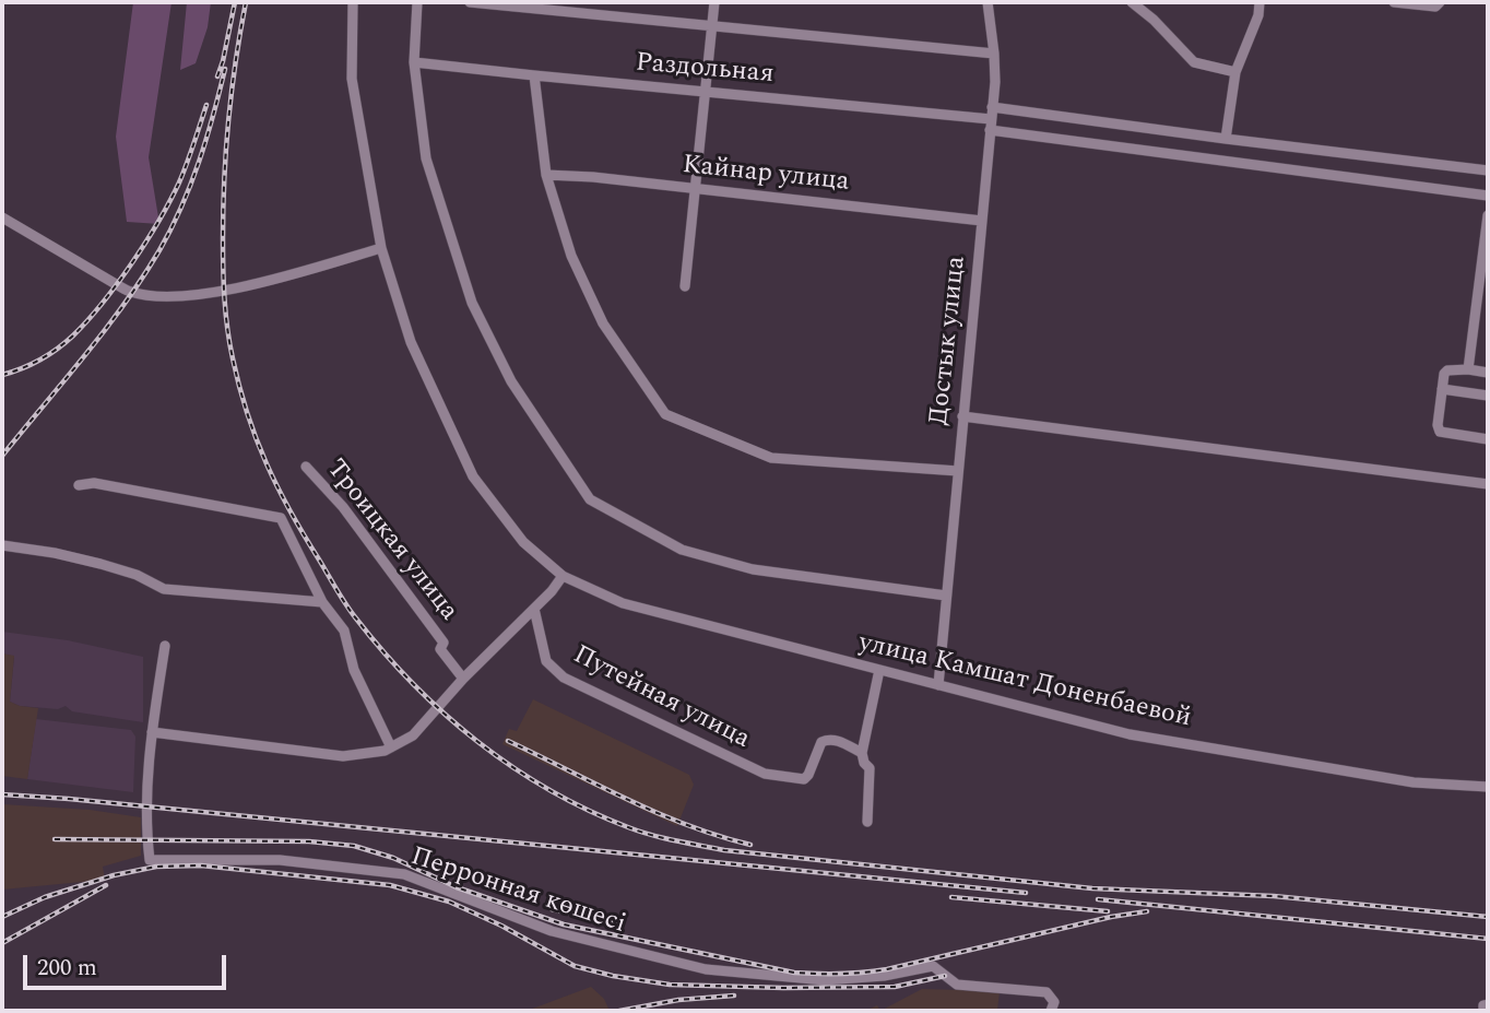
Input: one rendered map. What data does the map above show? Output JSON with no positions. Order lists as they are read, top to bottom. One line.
{"streets":{"street":["Раздольная","Кайнар улица","Достык улица","Троицкая улица","улица Камшат Доненбаевой","Путейная улица","Перронная көшесі"]},"crossings":[["Раздольная","Достык улица"],["Кайнар улица","Достык улица"],["Достык улица","улица Камшат Доненбаевой"]],"scale_bar":"200 m"}
